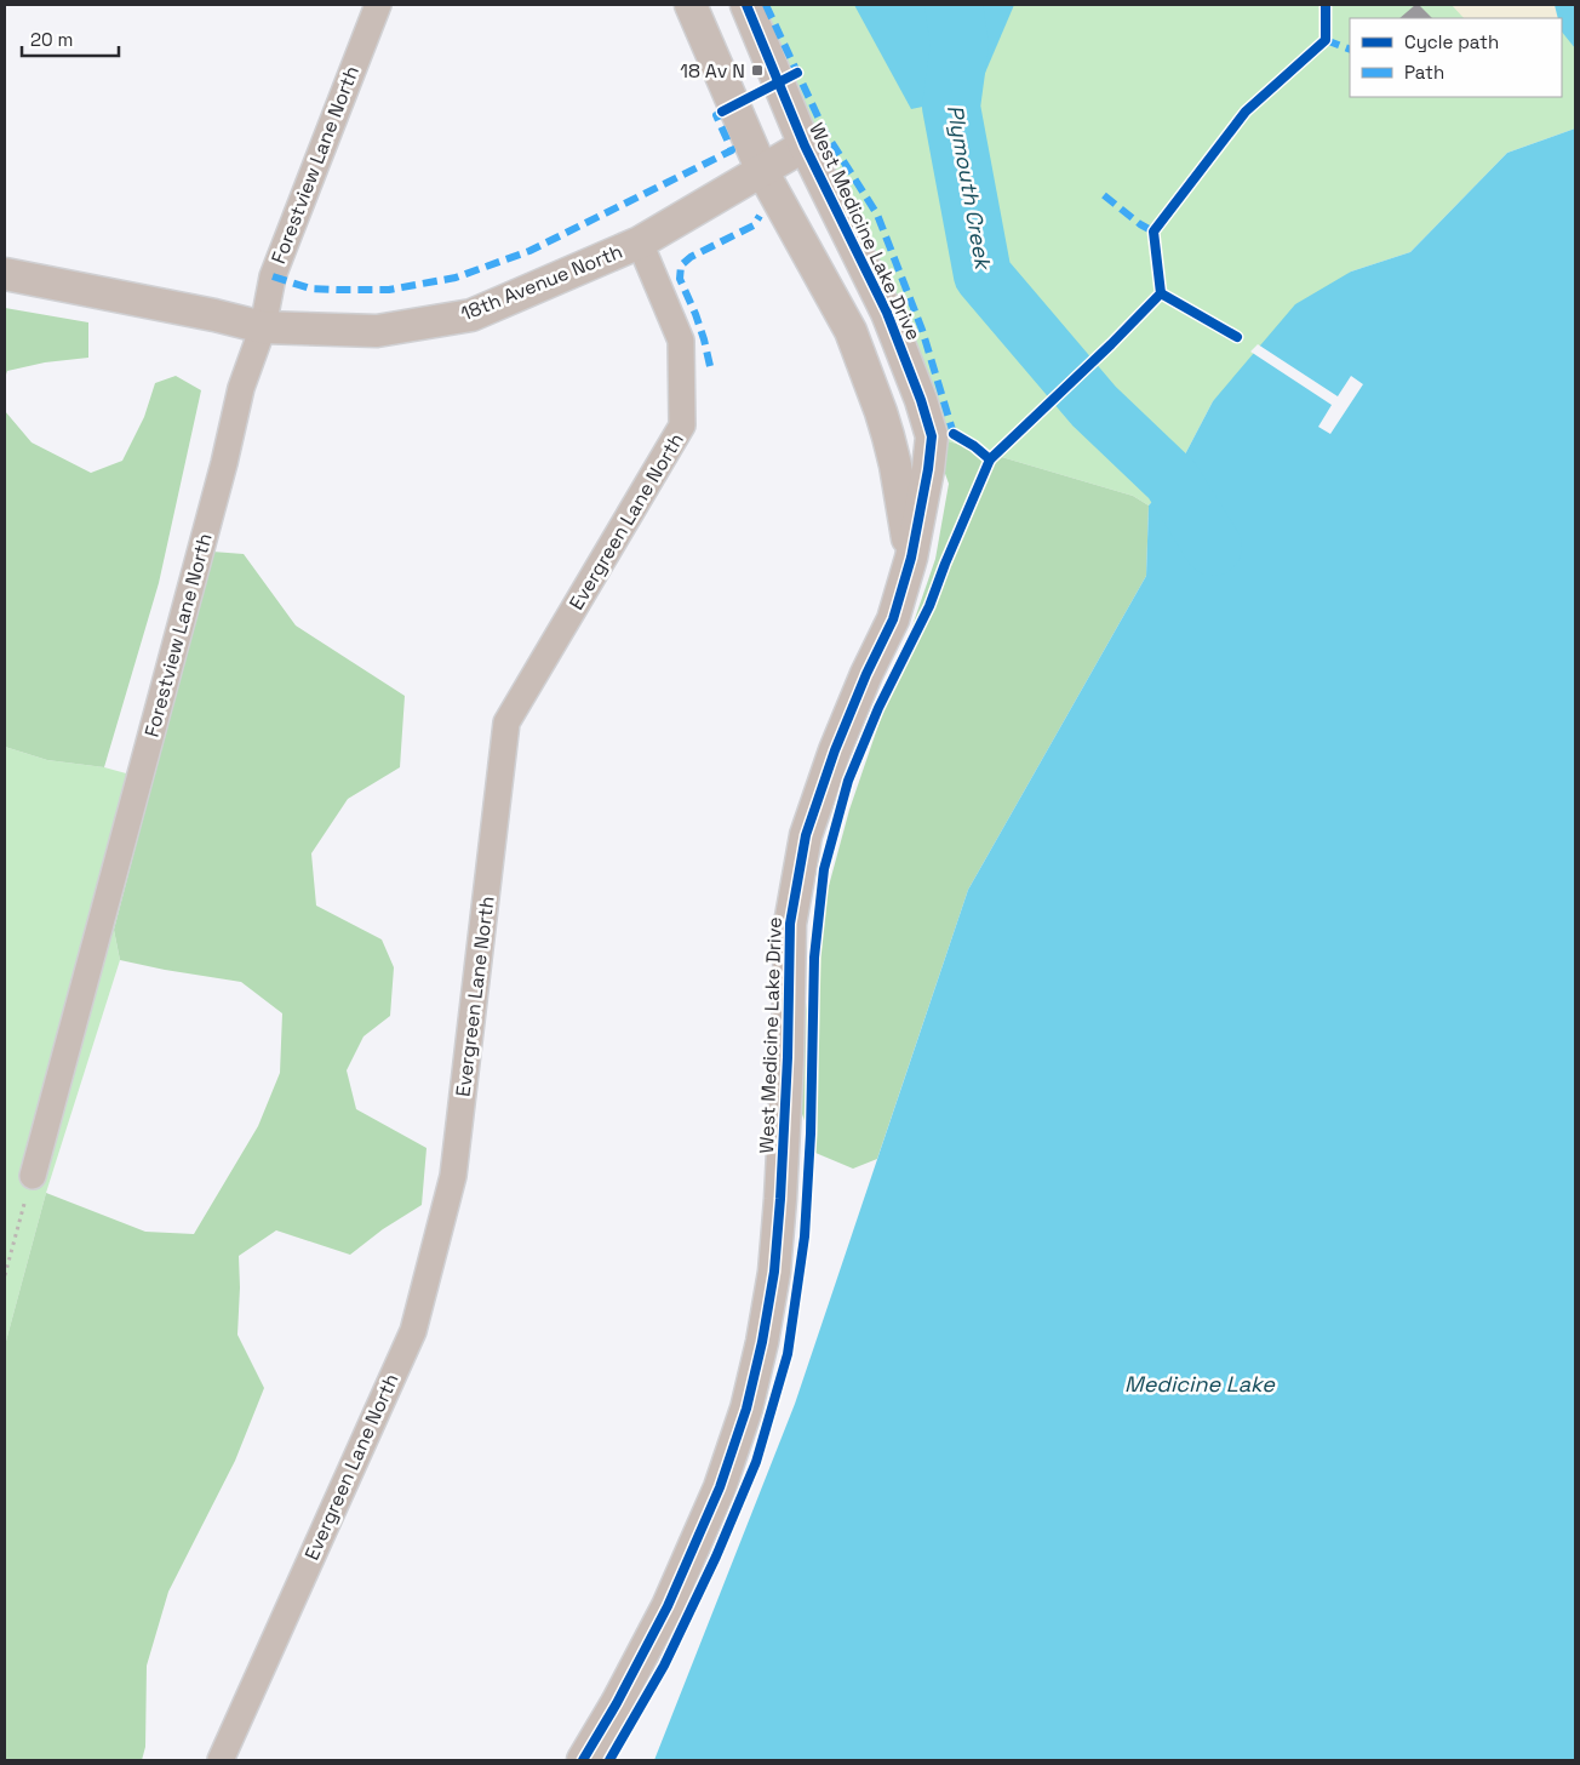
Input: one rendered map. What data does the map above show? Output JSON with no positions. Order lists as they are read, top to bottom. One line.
{"streets":{"street":["Forestview Lane North","West Medicine Lake Drive","18th Avenue North","Evergreen Lane North"]},"crossings":[["Forestview Lane North","18th Avenue North"],["West Medicine Lake Drive","18th Avenue North"],["18th Avenue North","Evergreen Lane North"]],"water":["Plymouth Creek","Medicine Lake"],"places":{"transit":["18 Av N"]},"legend":["Cycle path","Path"],"scale_bar":"20 m"}
